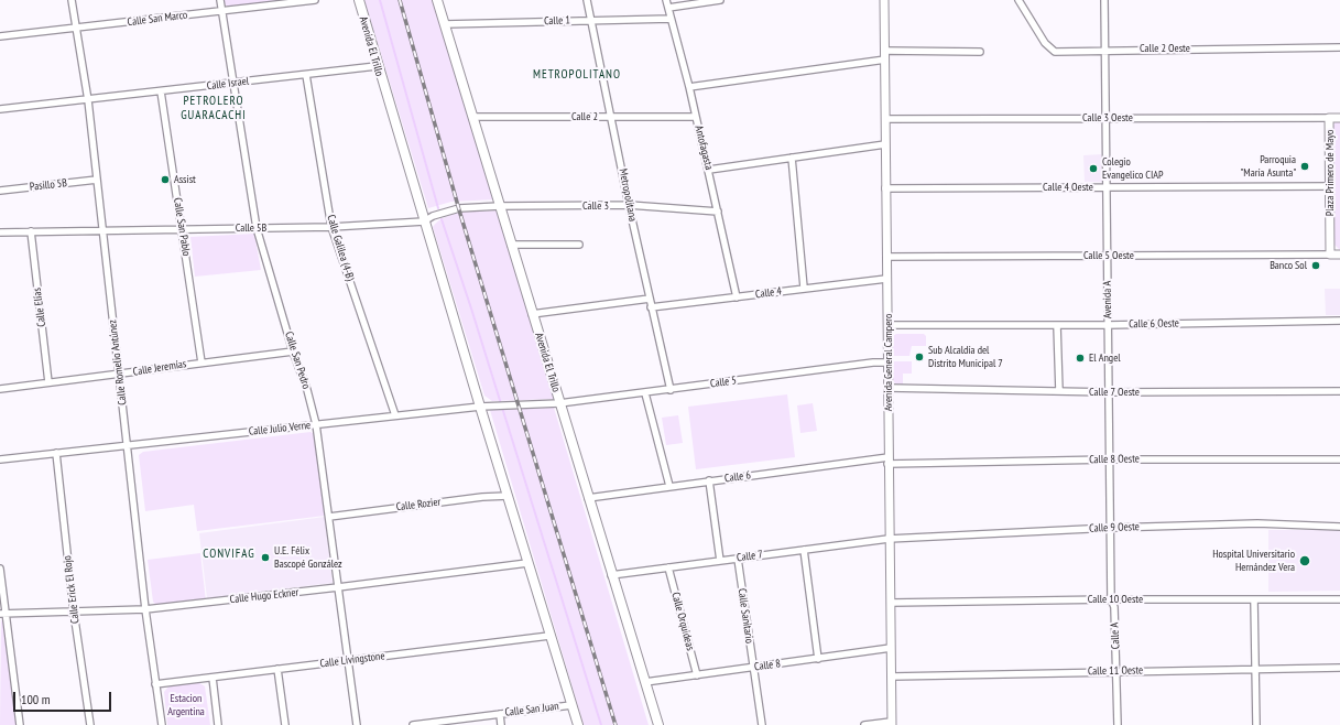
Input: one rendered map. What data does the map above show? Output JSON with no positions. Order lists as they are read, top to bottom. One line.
{"streets":{"main road":["Avenida El Trillo"],"street":["Calle San Marco","Calle 1","Calle 2 Oeste","Calle Israel","Calle 2","Calle 3 Oeste","Antofagasta","Plaza Primero de Mayo","Pasillo 5B","Calle 4 Oeste","Metropolitana","Calle 3","Calle San Pablo","Calle 5B","Calle Galilea (4-B)","Calle 5 Oeste","Calle 4","Avenida A","Calle Elías","Calle 6 Oeste","Calle San Pedro","Calle Romelio Antúnez","Avenida General Campero","Calle Jeremías","Calle 5","Calle 7 Oeste","Calle Julio Verne","Calle 8 Oeste","Calle 6","Calle Rozier","Calle 9 Oeste","Calle 7","Calle Erick El Rojo","Calle Hugo Eckner","Calle 10 Oeste","Calle Sanitario","Calle Orquideas","Calle A","Calle Livingstone","Calle 8","Calle 11 Oeste","Calle San Juan"]},"crossings":[["Calle San Marco","Calle San Pedro"],["Calle San Marco","Calle Romelio Antúnez"],["Calle 1","Avenida El Trillo"],["Calle 1","Antofagasta"],["Calle 1","Metropolitana"],["Avenida El Trillo","Calle Israel"],["Avenida El Trillo","Calle 2"],["Avenida El Trillo","Calle 3"],["Avenida El Trillo","Calle 5B"],["Avenida El Trillo","Calle 5"],["Avenida El Trillo","Calle Julio Verne"],["Avenida El Trillo","Calle 6"],["Avenida El Trillo","Calle Rozier"],["Avenida El Trillo","Calle 7"],["Avenida El Trillo","Calle Hugo Eckner"],["Avenida El Trillo","Calle Livingstone"],["Avenida El Trillo","Calle 8"],["Avenida El Trillo","Calle San Juan"],["Calle 2 Oeste","Avenida A"],["Calle Israel","Calle San Pablo"],["Calle Israel","Calle Galilea (4-B)"],["Calle Israel","Calle San Pedro"],["Calle Israel","Calle Romelio Antúnez"],["Calle 2","Antofagasta"],["Calle 2","Metropolitana"],["Calle 3 Oeste","Plaza Primero de Mayo"],["Calle 3 Oeste","Avenida A"],["Calle 3 Oeste","Avenida General Campero"],["Antofagasta","Calle 3"],["Antofagasta","Calle 4"],["Plaza Primero de Mayo","Calle 4 Oeste"],["Plaza Primero de Mayo","Calle 5 Oeste"],["Pasillo 5B","Calle Romelio Antúnez"],["Calle 4 Oeste","Avenida A"],["Calle 4 Oeste","Avenida General Campero"],["Metropolitana","Calle 3"],["Metropolitana","Calle 4"],["Metropolitana","Calle 5"],["Calle 3","Calle 5B"],["Calle San Pablo","Calle 5B"],["Calle San Pablo","Calle Jeremías"],["Calle 5B","Calle Galilea (4-B)"],["Calle 5B","Calle Elías"],["Calle 5B","Calle San Pedro"],["Calle 5B","Calle Romelio Antúnez"],["Calle Galilea (4-B)","Calle Julio Verne"],["Calle 5 Oeste","Avenida A"],["Calle 5 Oeste","Avenida General Campero"],["Calle 4","Avenida General Campero"],["Avenida A","Calle 6 Oeste"],["Avenida A","Calle 7 Oeste"],["Avenida A","Calle 8 Oeste"],["Avenida A","Calle 9 Oeste"],["Avenida A","Calle 10 Oeste"],["Avenida A","Calle A"],["Calle Elías","Calle Jeremías"],["Calle 6 Oeste","Avenida General Campero"],["Calle San Pedro","Calle Jeremías"],["Calle San Pedro","Calle Julio Verne"],["Calle San Pedro","Calle Rozier"],["Calle San Pedro","Calle Hugo Eckner"],["Calle San Pedro","Calle Livingstone"],["Calle Romelio Antúnez","Calle Jeremías"],["Calle Romelio Antúnez","Calle Julio Verne"],["Calle Romelio Antúnez","Calle Hugo Eckner"],["Calle Romelio Antúnez","Calle Livingstone"],["Avenida General Campero","Calle 5"],["Avenida General Campero","Calle 7 Oeste"],["Avenida General Campero","Calle 8 Oeste"],["Avenida General Campero","Calle 6"],["Avenida General Campero","Calle 9 Oeste"],["Avenida General Campero","Calle 7"],["Avenida General Campero","Calle 10 Oeste"],["Avenida General Campero","Calle 8"],["Avenida General Campero","Calle 11 Oeste"],["Calle 5","Calle Julio Verne"],["Calle Julio Verne","Calle Erick El Rojo"],["Calle 8 Oeste","Calle 6"],["Calle 9 Oeste","Calle 7"],["Calle 7","Calle Sanitario"],["Calle 7","Calle Orquideas"],["Calle Erick El Rojo","Calle Hugo Eckner"],["Calle 10 Oeste","Calle A"],["Calle Sanitario","Calle 8"],["Calle Orquideas","Calle 8"],["Calle A","Calle 11 Oeste"]],"districts":["METROPOLITANO","PETROLERO GUARACACHI","CONVIFAG"],"parks":["Estacion Argentina"],"places":["Parroquia \"María Asunta\"","Colegio Evangelico CIAP","Assist","Banco Sol","Sub Alcaldía del Distrito Municipal 7","El Angel","U.E. Félix Bascopé González","Hospital Universitario Hernández Vera"],"scale_bar":"100 m"}
